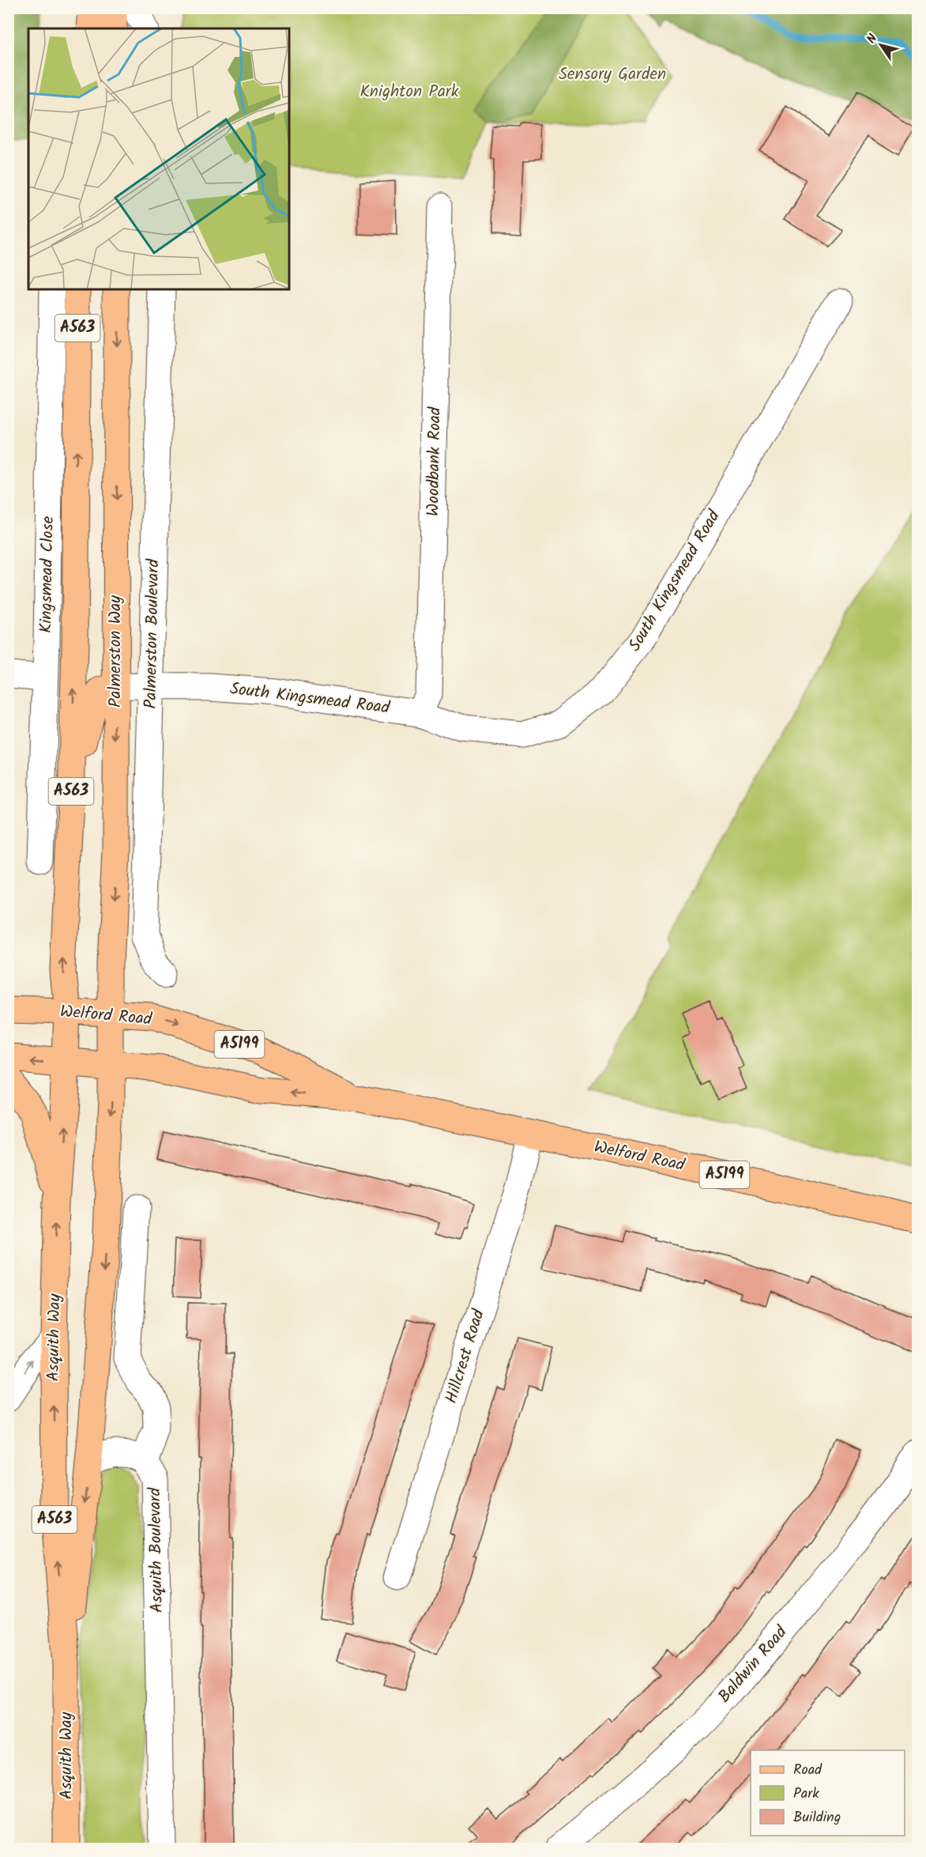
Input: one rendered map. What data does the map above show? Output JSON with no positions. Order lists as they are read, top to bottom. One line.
{"streets":{"main road":["A563","Palmerston Way","Welford Road","A5199","Asquith Way"],"street":["Woodbank Road","Kingsmead Close","South Kingsmead Road","Palmerston Boulevard","Hillcrest Road","Asquith Boulevard","Baldwin Road"]},"crossings":[["A563","Welford Road"],["A563","Asquith Way"],["Woodbank Road","South Kingsmead Road"],["South Kingsmead Road","Palmerston Boulevard"],["South Kingsmead Road","Palmerston Way"],["Palmerston Way","Welford Road"],["Palmerston Way","Asquith Way"],["Welford Road","Asquith Way"],["Welford Road","Hillcrest Road"]],"parks":["Sensory Garden","Knighton Park"],"legend":["Road","Park","Building"],"north":"top left"}
